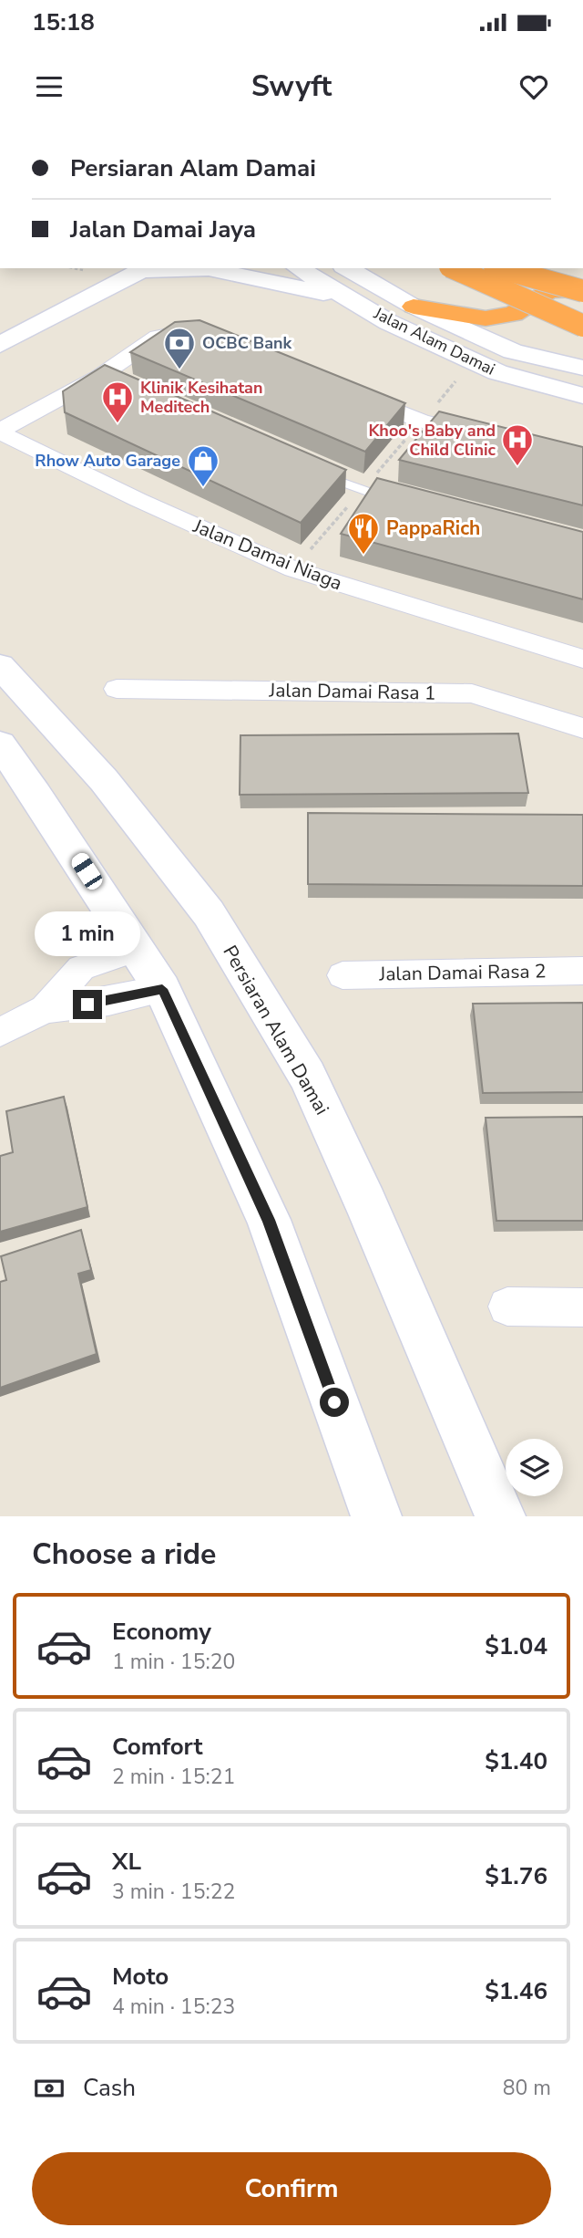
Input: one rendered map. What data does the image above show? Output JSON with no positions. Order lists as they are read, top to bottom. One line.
{"streets":{"street":["Jalan Alam Damai","Jalan Damai Niaga","Jalan Damai Rasa 1","Jalan Damai Rasa 2","Persiaran Alam Damai"]},"places":{"bank":["OCBC Bank"],"hospital":["Klinik Kesihatan Meditech","Khoo's Baby and Child Clinic"],"shop":["Rhow Auto Garage"],"restaurant":["PappaRich"]},"page":{"status":"15:18","header":"Swyft","banner":["Persiaran Alam Damai","Jalan Damai Jaya"],"bubble":"1 min","heading":"Choose a ride","list":[{"name":"Economy","note":"1 min · 15:20","value":"$1.04"},{"name":"Comfort","note":"2 min · 15:21","value":"$1.40"},{"name":"XL","note":"3 min · 15:22","value":"$1.76"},{"name":"Moto","note":"4 min · 15:23","value":"$1.46"}],"pay":["Cash","80 m"],"buttons":"Confirm"}}
